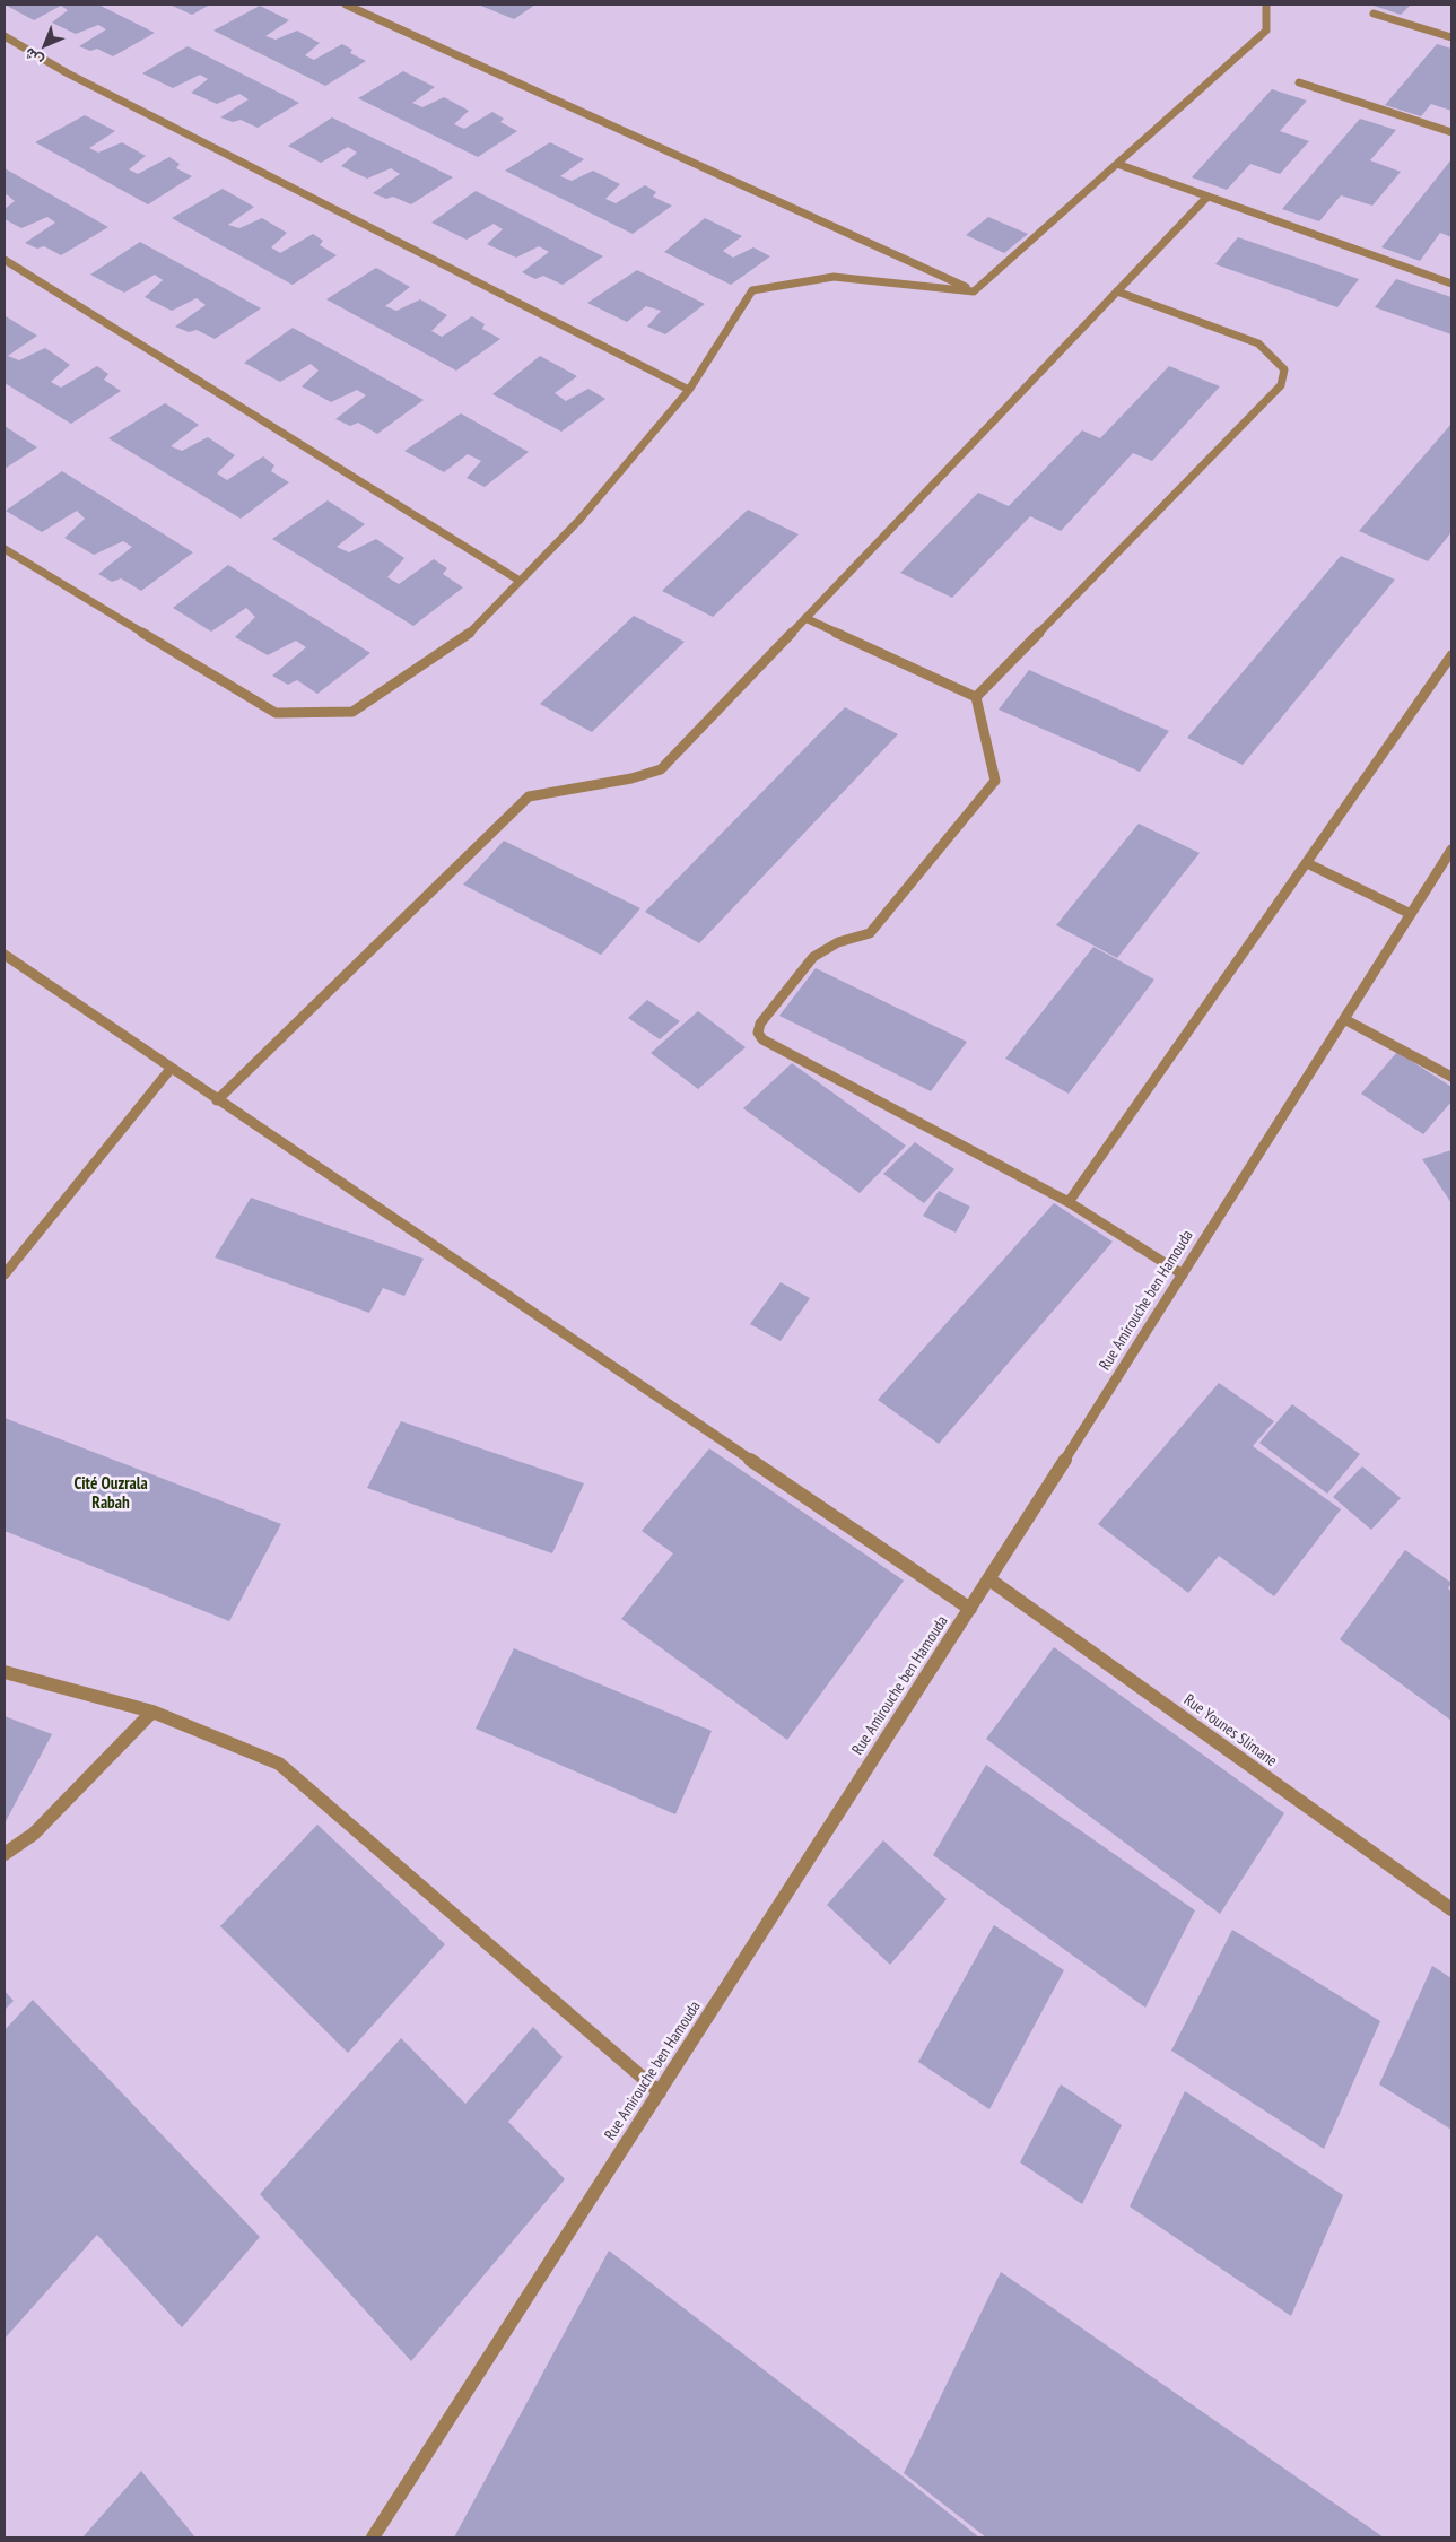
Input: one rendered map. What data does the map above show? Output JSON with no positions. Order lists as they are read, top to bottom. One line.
{"streets":{"street":["Rue Amirouche ben Hamouda","Rue Younes Slimane"]},"crossings":[["Rue Amirouche ben Hamouda","Rue Younes Slimane"]],"districts":["Cité Ouzrala Rabah"],"north":"bottom left"}
